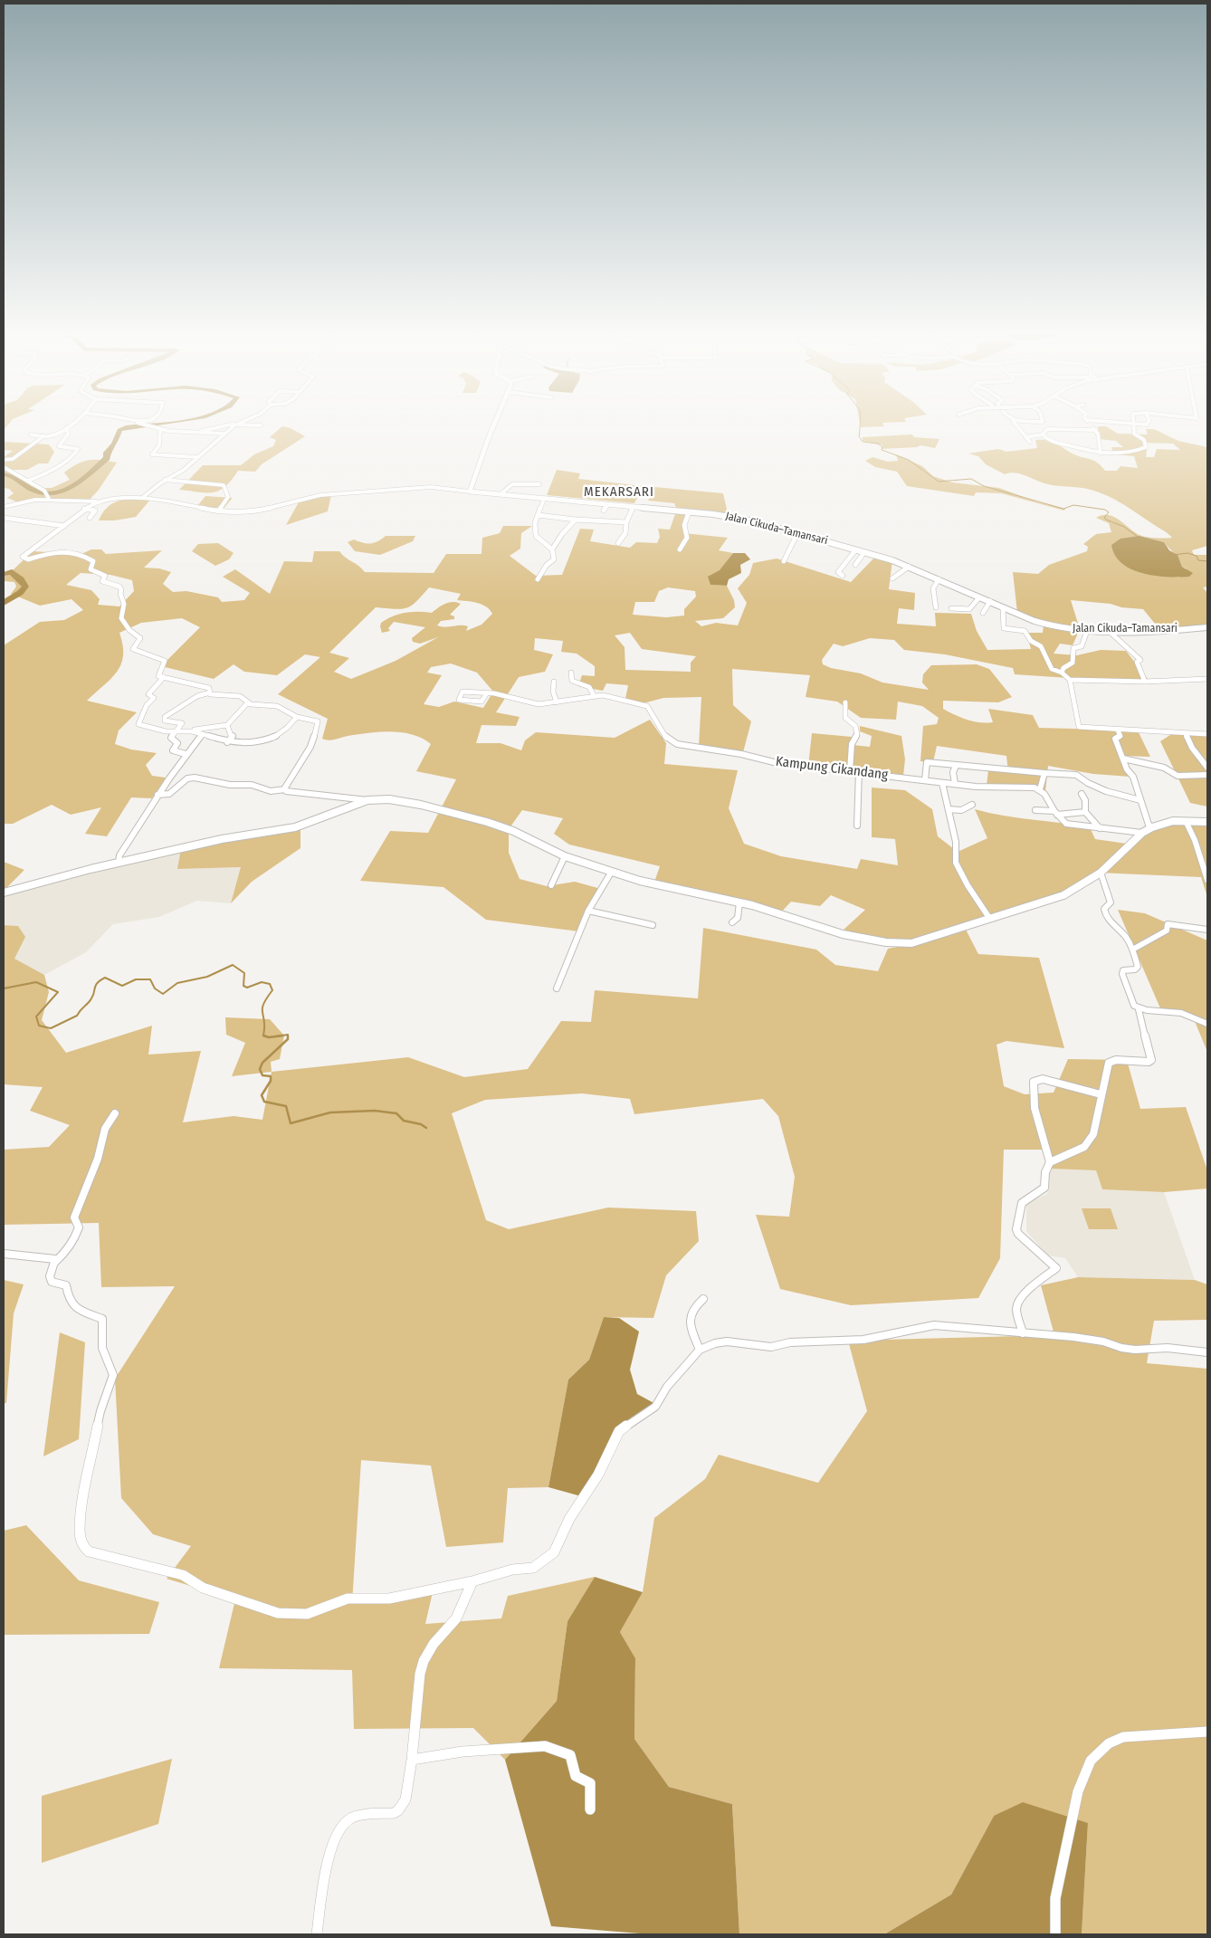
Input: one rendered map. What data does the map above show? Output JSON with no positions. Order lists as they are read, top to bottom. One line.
{"streets":{"street":["Jalan Cikuda–Tamansari","Kampung Cikandang"]},"districts":["MEKARSARI"]}
